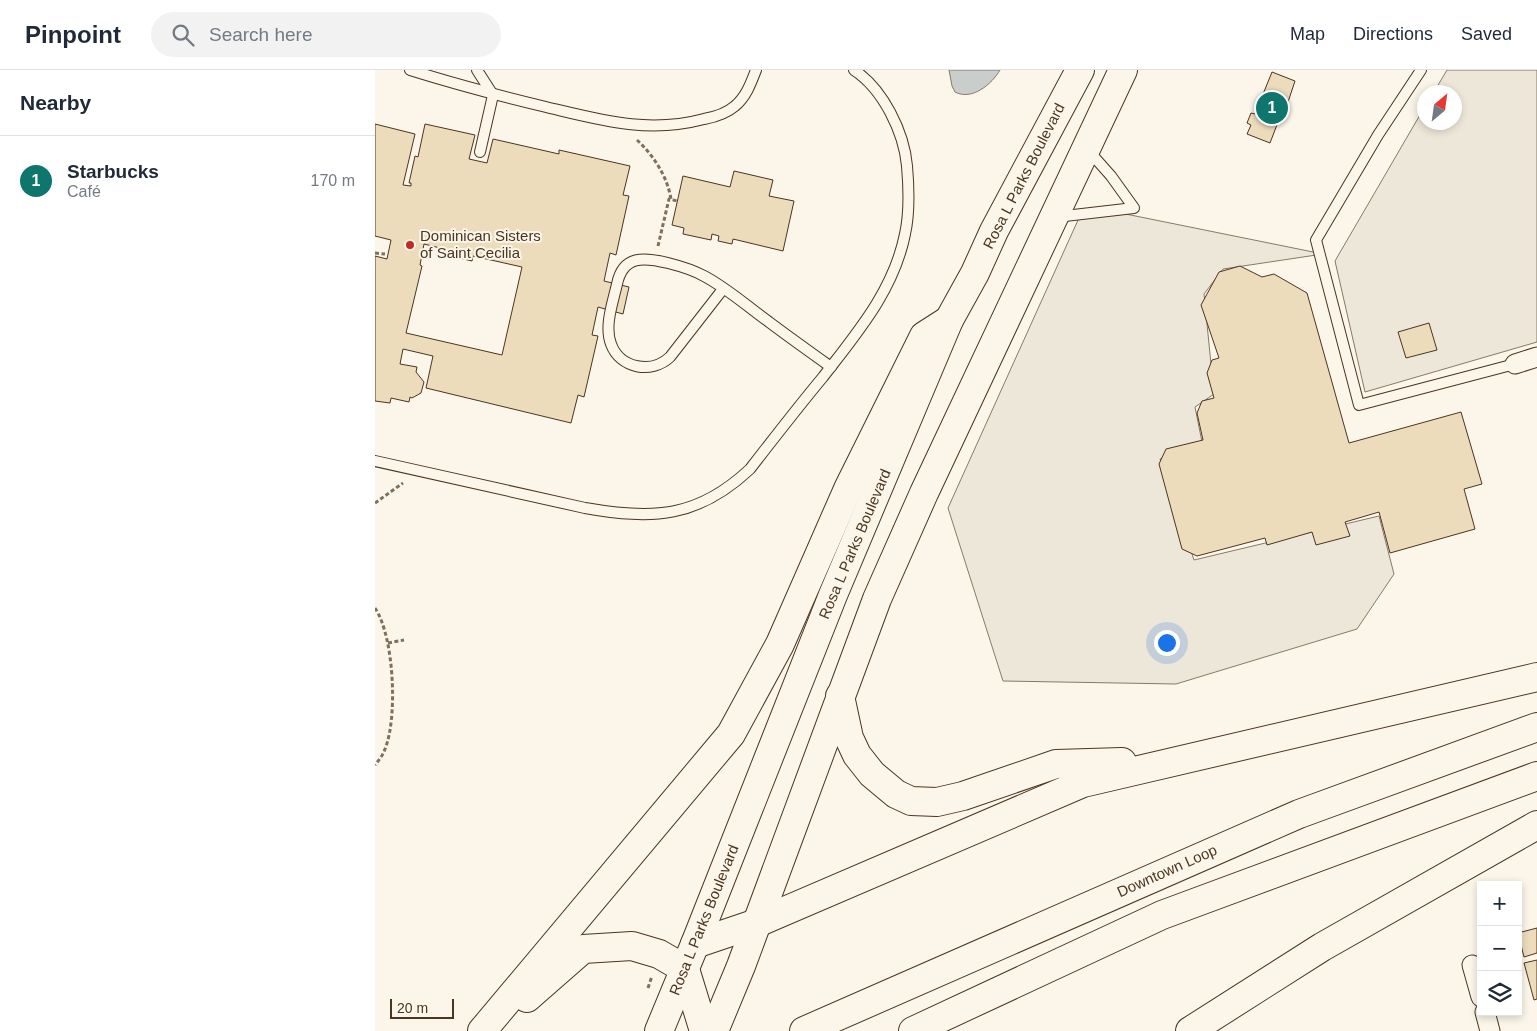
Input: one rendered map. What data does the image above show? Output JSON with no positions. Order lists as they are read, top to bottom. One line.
{"streets":{"main road":["Rosa L Parks Boulevard","Downtown Loop"]},"places":["Dominican Sisters of Saint Cecilia"],"scale_bar":"20 m","north":"top right","page":{"header":"Pinpoint","search":"Search here","nav":["Map","Directions","Saved"],"heading":"Nearby","pins":"1","list":[{"mark":"1","name":"Starbucks","note":"Café","value":"170 m"}],"map_buttons":["+","−"],"scale":"20 m"}}
